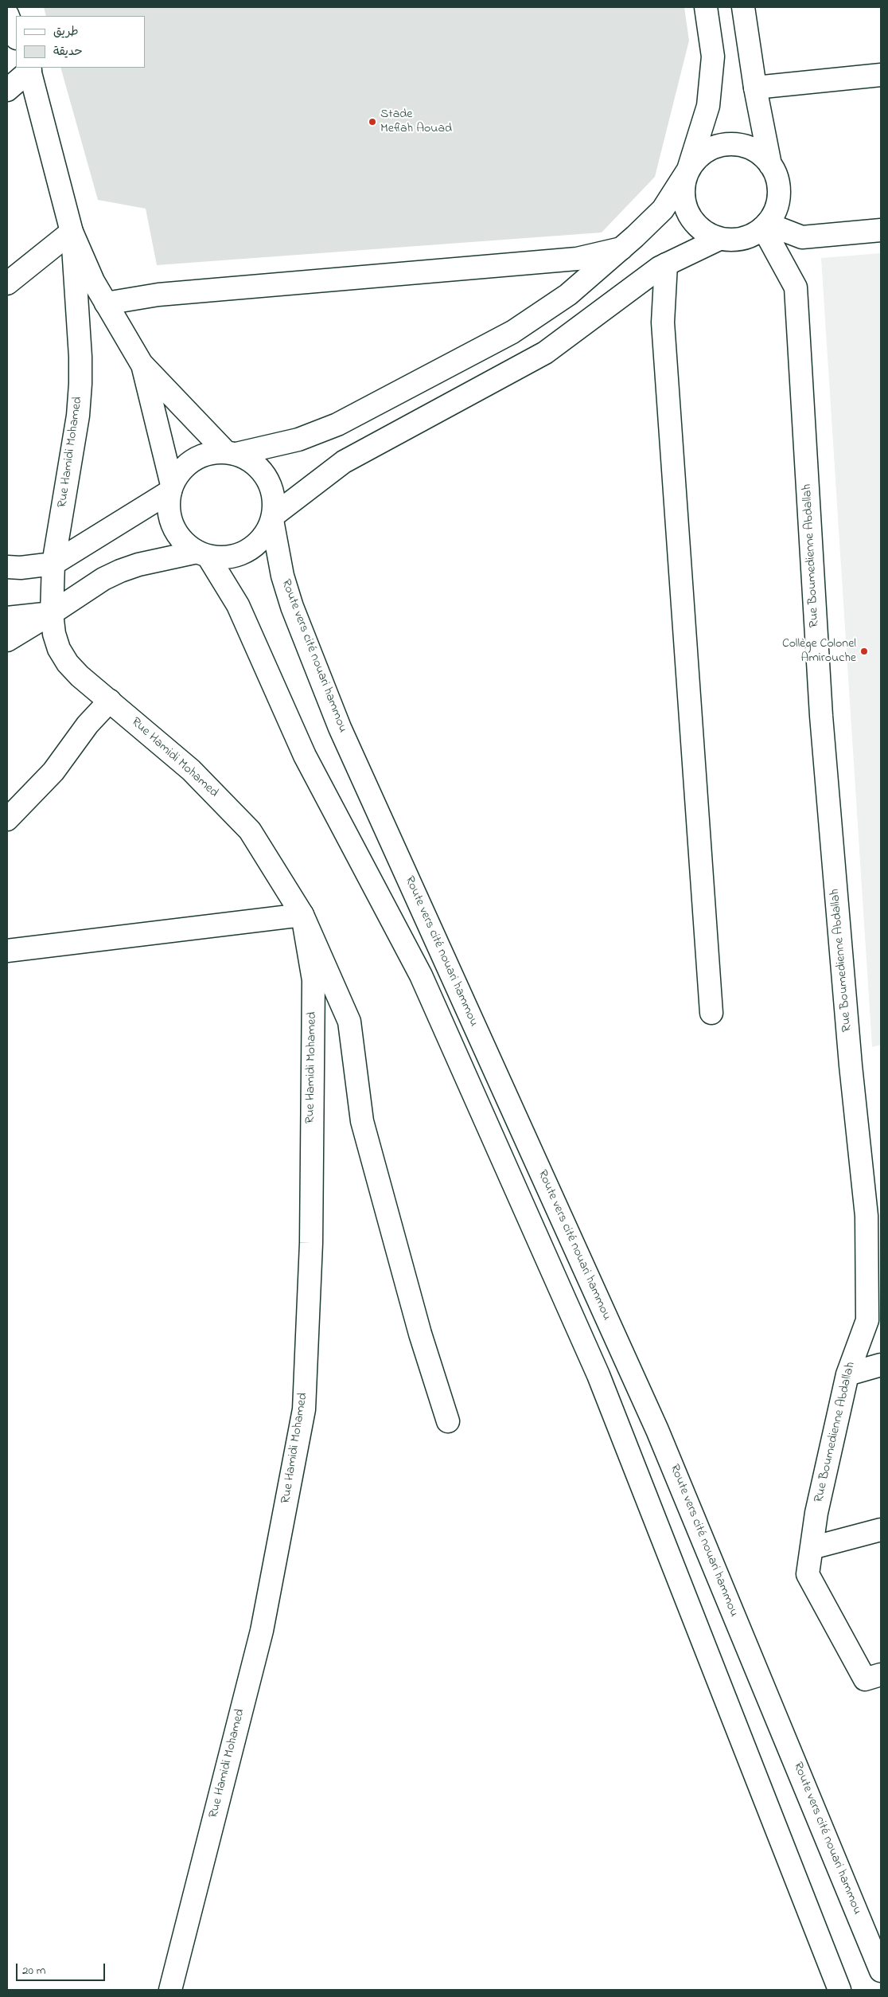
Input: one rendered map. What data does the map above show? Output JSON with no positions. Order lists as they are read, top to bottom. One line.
{"streets":{"street":["Rue Hamidi Mohamed","Rue Boumedienne Abdallah","Route vers cité nouari hammou"]},"places":["Stade Meflah Aouad","Collège Colonel Amirouche"],"legend":["طريق","حديقة"],"scale_bar":"20 m"}
